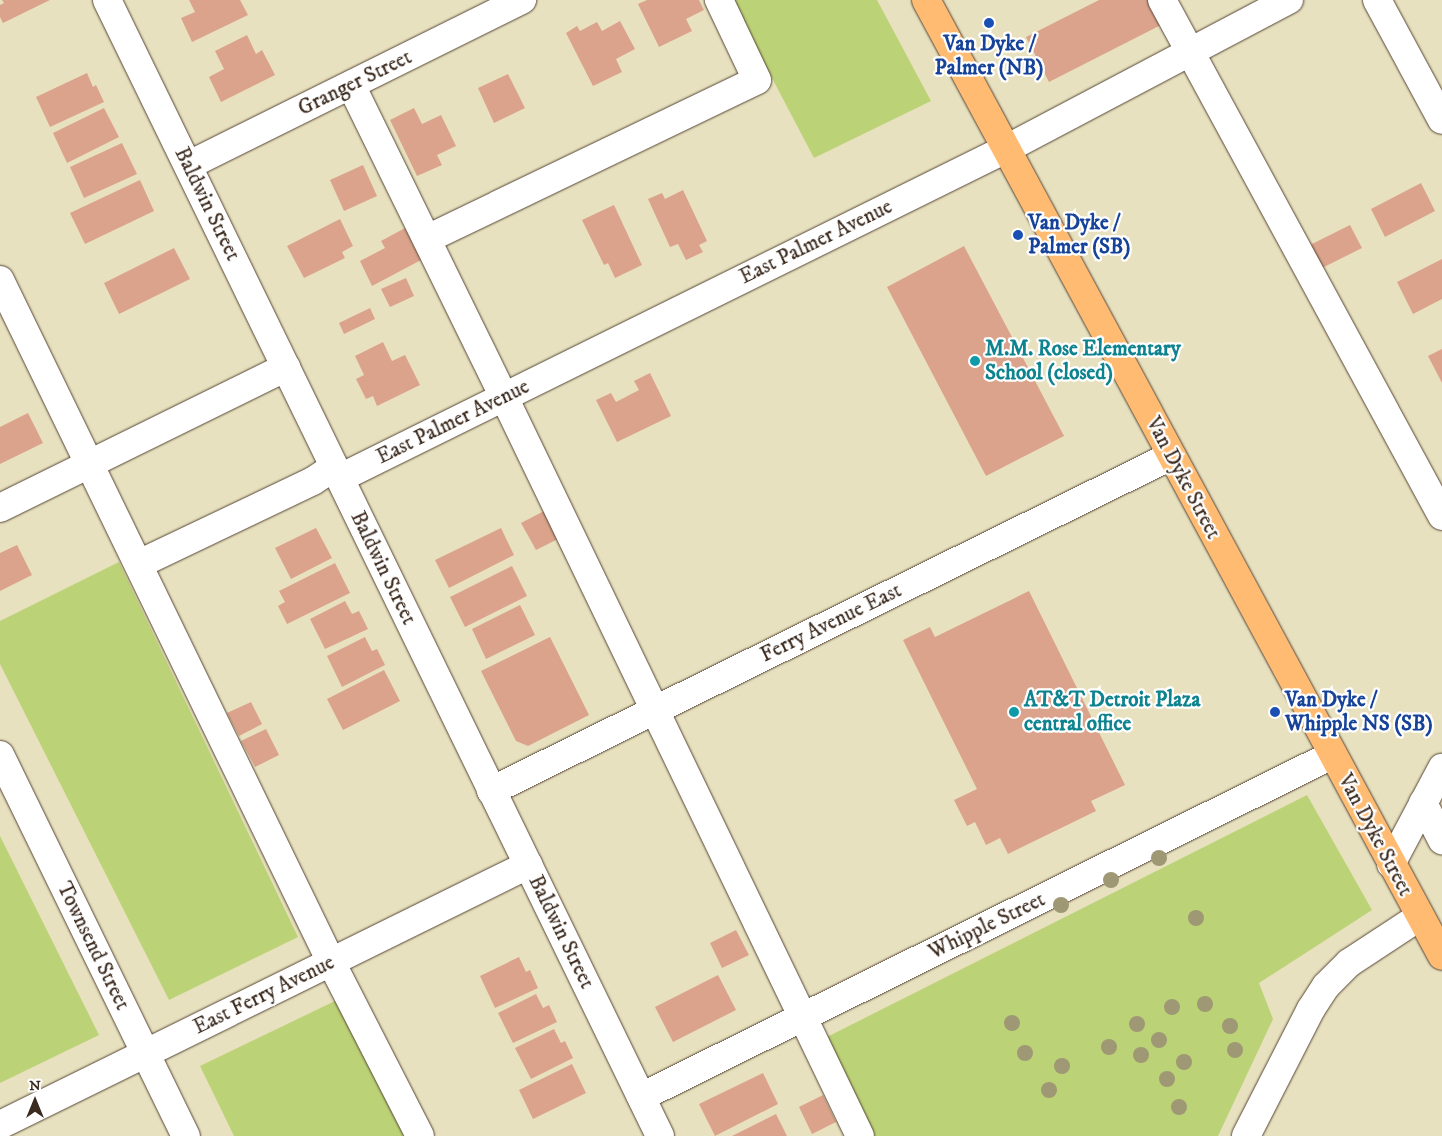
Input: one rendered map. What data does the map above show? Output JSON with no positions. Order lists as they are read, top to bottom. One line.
{"streets":{"main road":["Van Dyke Street"],"street":["Granger Street","Baldwin Street","East Palmer Avenue","Ferry Avenue East","Whipple Street","Townsend Street","East Ferry Avenue"]},"crossings":[["Granger Street","Baldwin Street"],["Baldwin Street","East Palmer Avenue"],["Baldwin Street","Ferry Avenue East"],["Baldwin Street","Whipple Street"],["Baldwin Street","East Ferry Avenue"],["East Palmer Avenue","Van Dyke Street"],["Van Dyke Street","Ferry Avenue East"],["Van Dyke Street","Whipple Street"],["Townsend Street","East Ferry Avenue"]],"places":["Van Dyke / Palmer (NB)","Van Dyke / Palmer (SB)","M.M. Rose Elementary School (closed)","AT&T Detroit Plaza central office","Van Dyke / Whipple NS (SB)"],"north":"top"}
